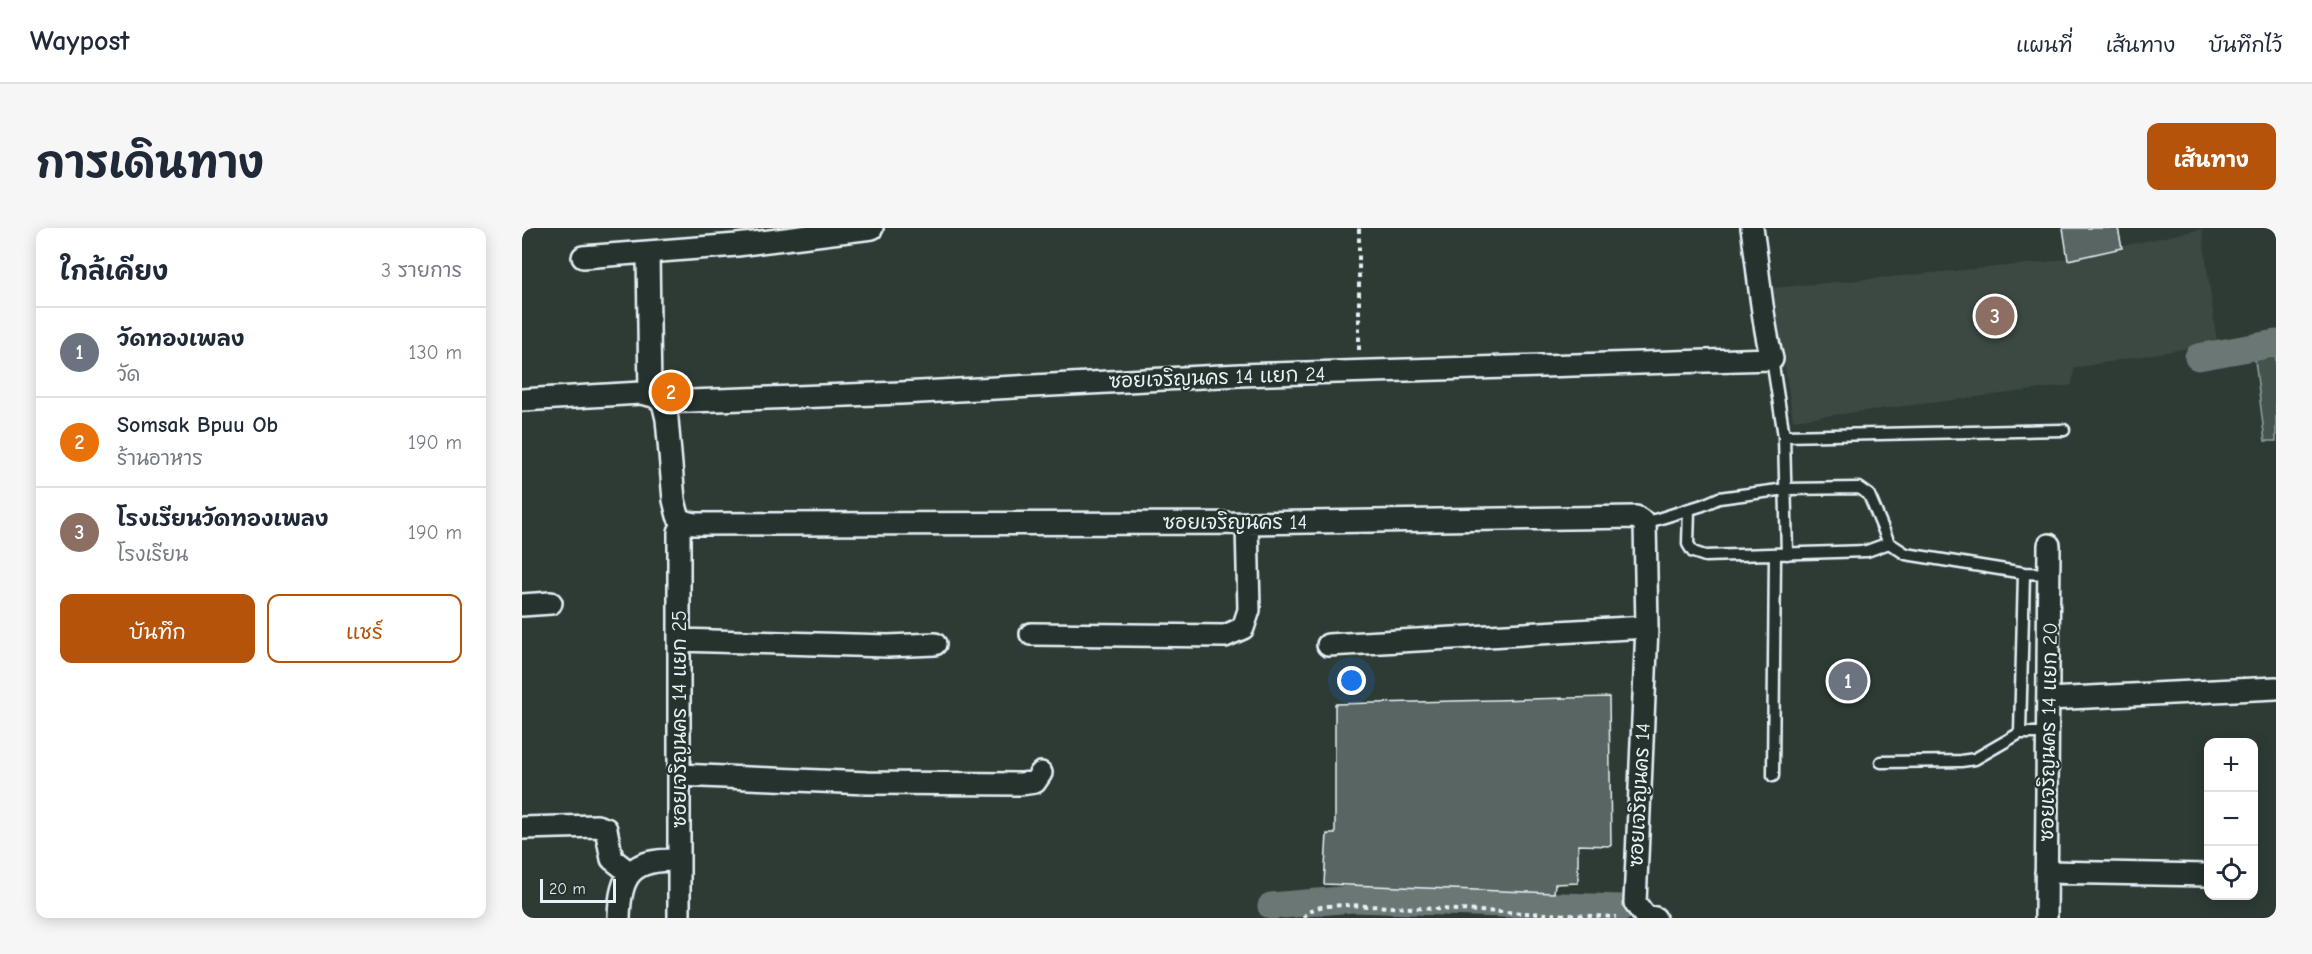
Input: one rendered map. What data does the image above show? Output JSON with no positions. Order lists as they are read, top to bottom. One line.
{"streets":{"street":["ซอยเจริญนคร 14 แยก 24","ซอยเจริญนคร 14","ซอยเจริญนคร 14 แยก 25","ซอยเจริญนคร 14 แยก 20"]},"crossings":[["ซอยเจริญนคร 14","ซอยเจริญนคร 14 แยก 25"]],"scale_bar":"20 m","page":{"header":"Waypost","nav":["แผนที่","เส้นทาง","บันทึกไว้"],"title":"การเดินทาง","buttons":["เส้นทาง",["บันทึก","แชร์"]],"heading":["ใกล้เคียง","3 รายการ"],"pins":["3","2","1"],"list":[{"mark":"1","name":"วัดทองเพลง","note":"วัด","value":"130 m"},{"mark":"2","name":"Somsak Bpuu Ob","note":"ร้านอาหาร","value":"190 m"},{"mark":"3","name":"โรงเรียนวัดทองเพลง","note":"โรงเรียน","value":"190 m"}],"map_buttons":["+","−"],"scale":"20 m"}}
